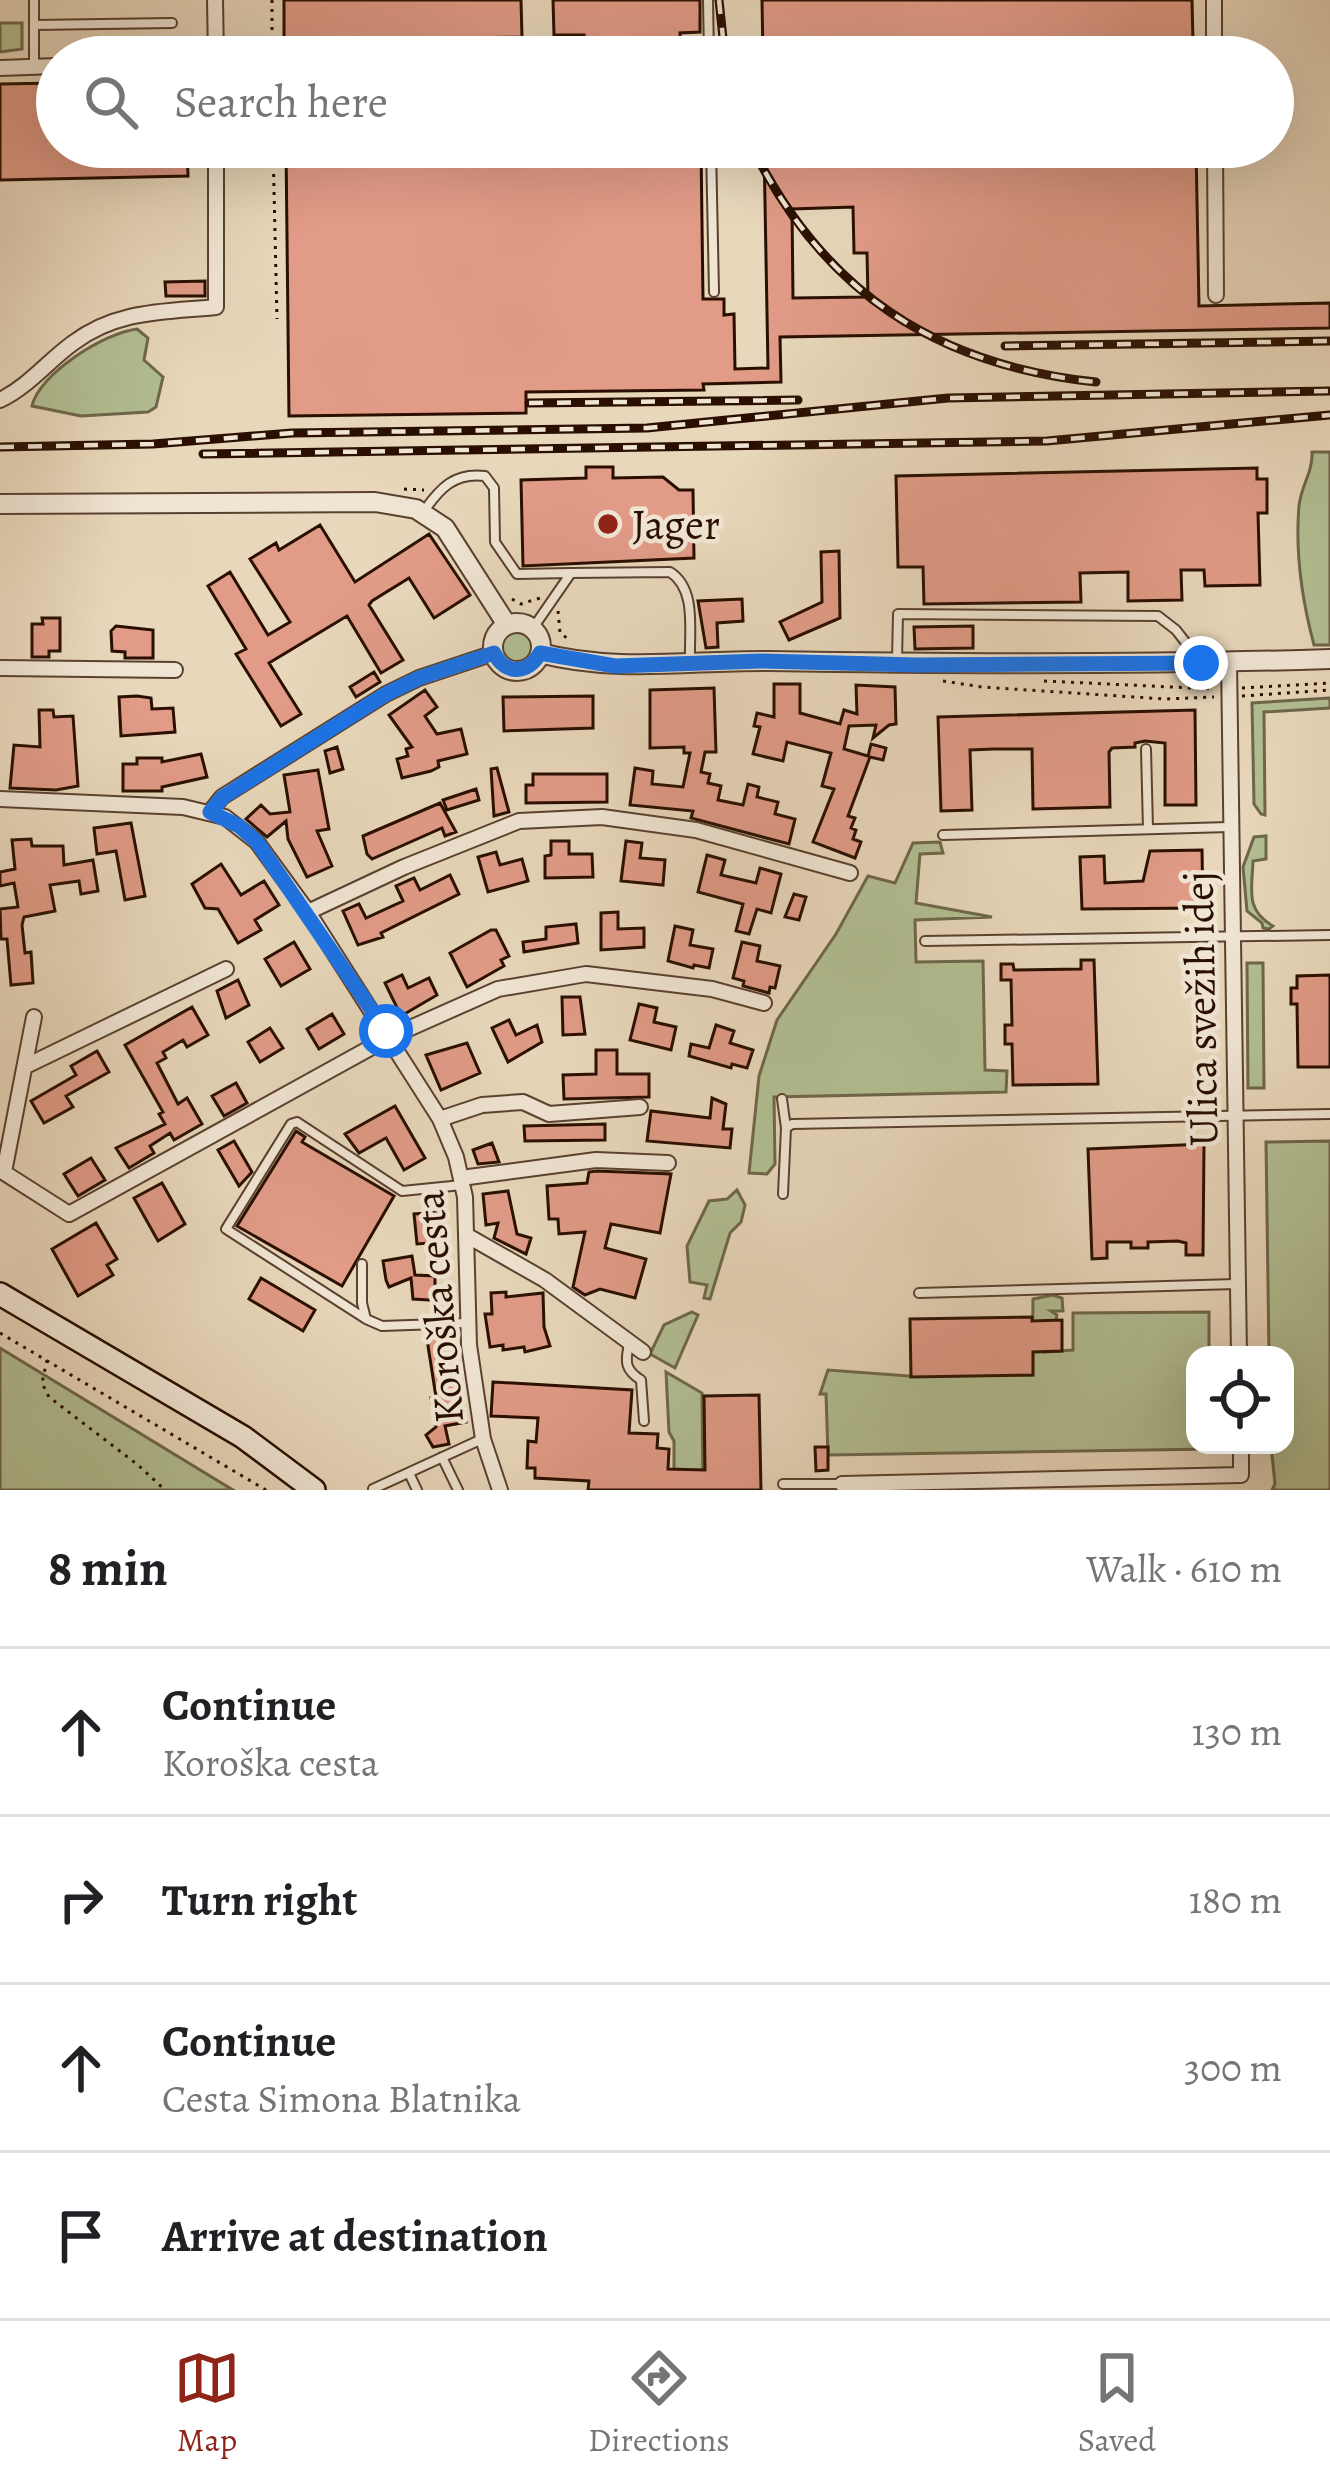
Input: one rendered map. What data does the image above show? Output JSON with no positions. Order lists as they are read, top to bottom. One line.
{"streets":{"street":["Ulica svežih idej","Koroška cesta"]},"places":["Jager"],"page":{"search":"Search here","heading":["8 min","Walk · 610 m"],"list":[["Continue","Koroška cesta","130 m"],["Turn right","180 m"],["Continue","Cesta Simona Blatnika","300 m"],"Arrive at destination"],"nav":["Map","Directions","Saved"]}}
